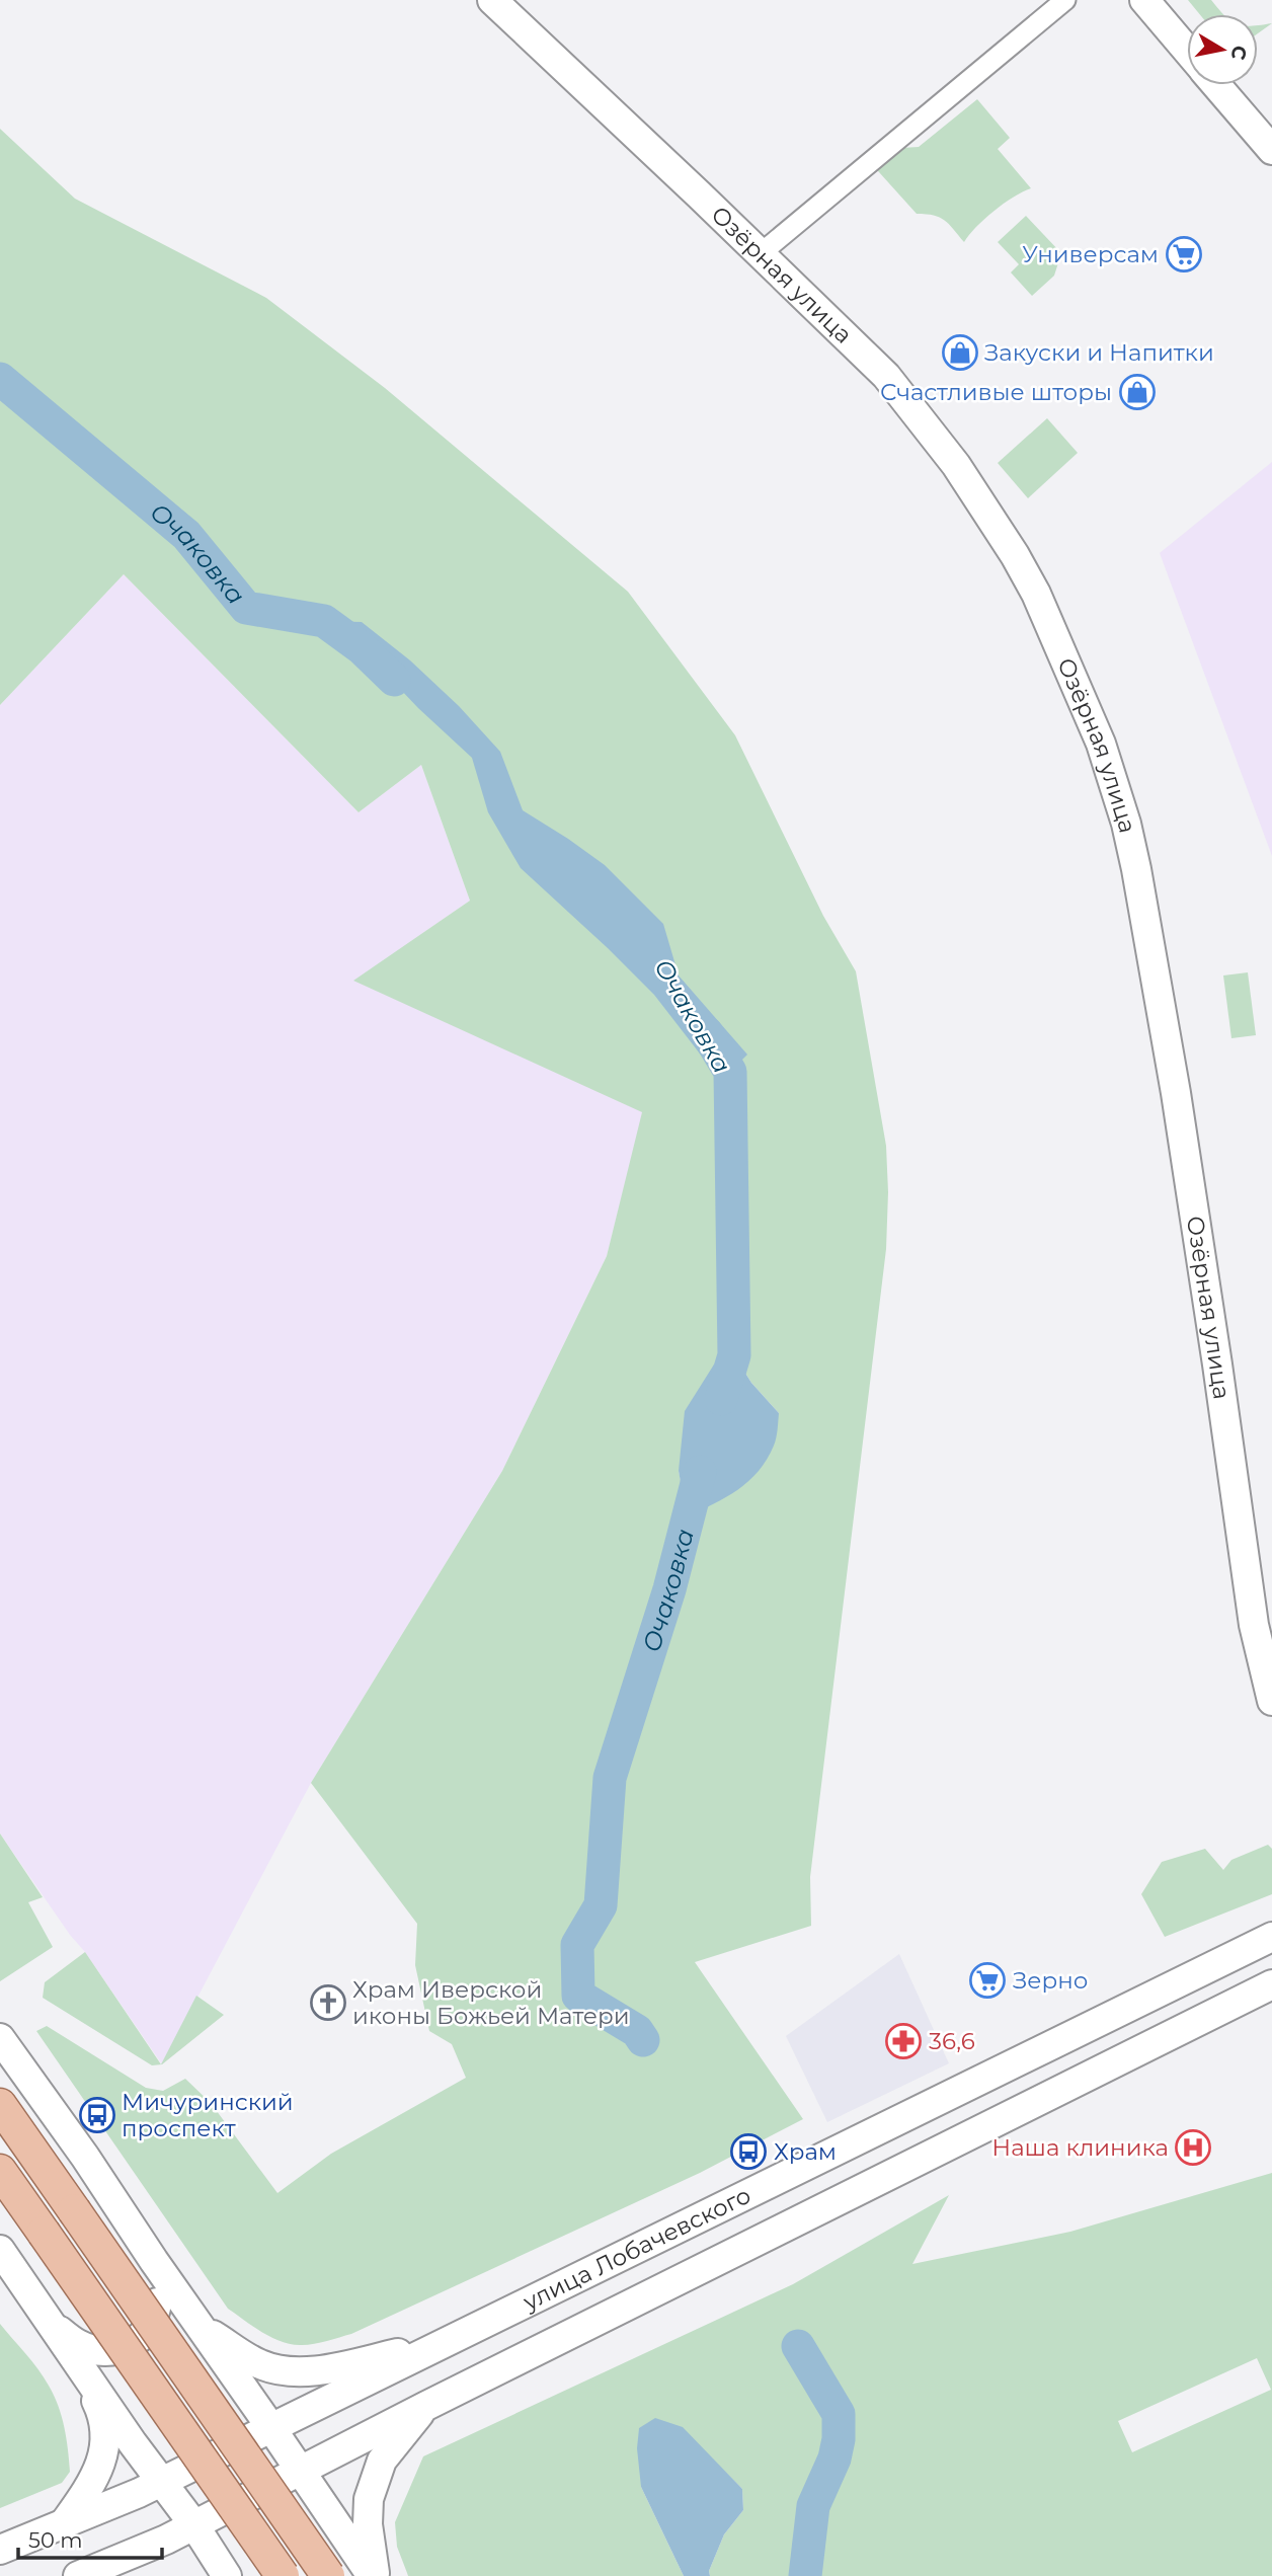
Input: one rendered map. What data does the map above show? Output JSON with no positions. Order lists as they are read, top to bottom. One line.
{"streets":{"main road":["Озёрная улица","улица Лобачевского"]},"water":["Очаковка"],"places":{"supermarket":["Универсам","Зерно"],"shop":["Закуски и Напитки","Счастливые шторы"],"church":["Храм Иверской иконы Божьей Матери"],"pharmacy":["36,6"],"bus stop":["Мичуринский проспект","Храм"],"hospital":["Наша клиника"]},"scale_bar":"50 m","north":"right"}
